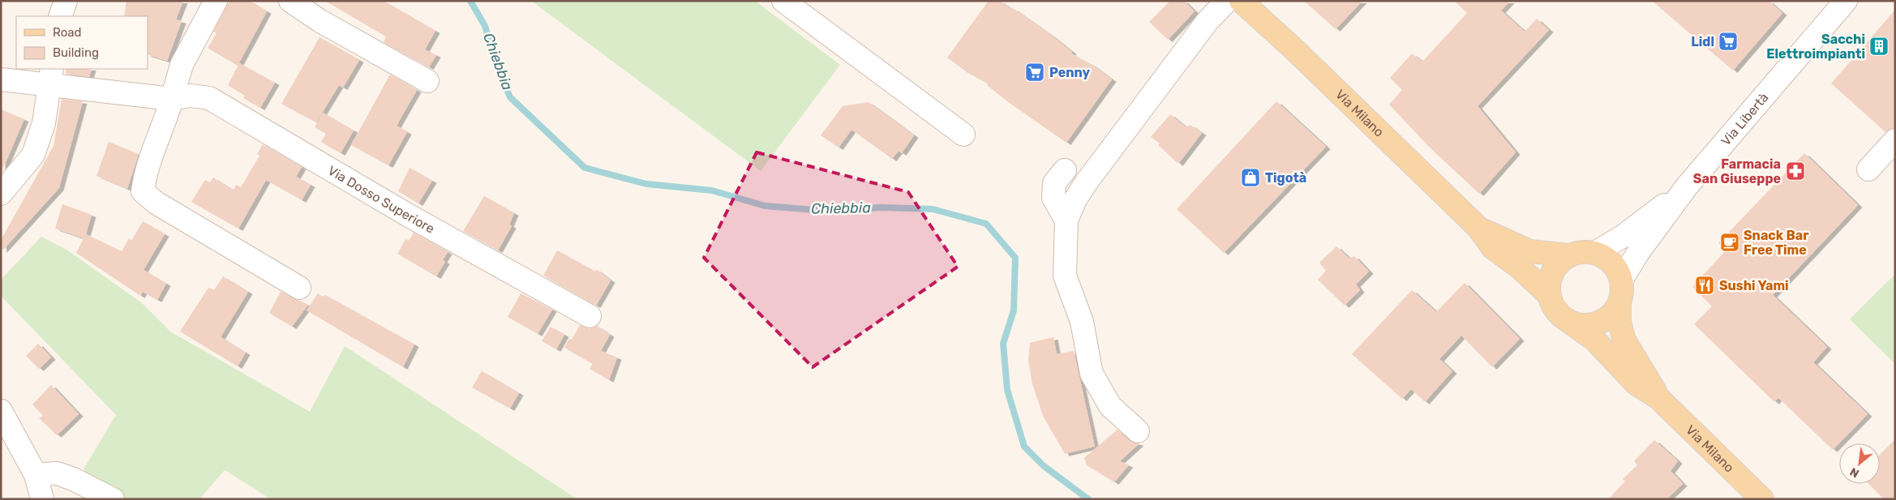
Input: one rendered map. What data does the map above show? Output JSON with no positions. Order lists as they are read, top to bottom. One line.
{"streets":{"main road":["Via Milano"],"street":["Via Libertà","Via Dosso Superiore"]},"crossings":[["Via Milano","Via Libertà"]],"water":["Chiebbia"],"places":{"supermarket":["Lidl","Penny"],"building":["Sacchi Elettroimpianti"],"pharmacy":["Farmacia San Giuseppe"],"shop":["Tigotà"],"cafe":["Snack Bar Free Time"],"restaurant":["Sushi Yami"]},"legend":["Road","Building"],"north":"bottom left"}
